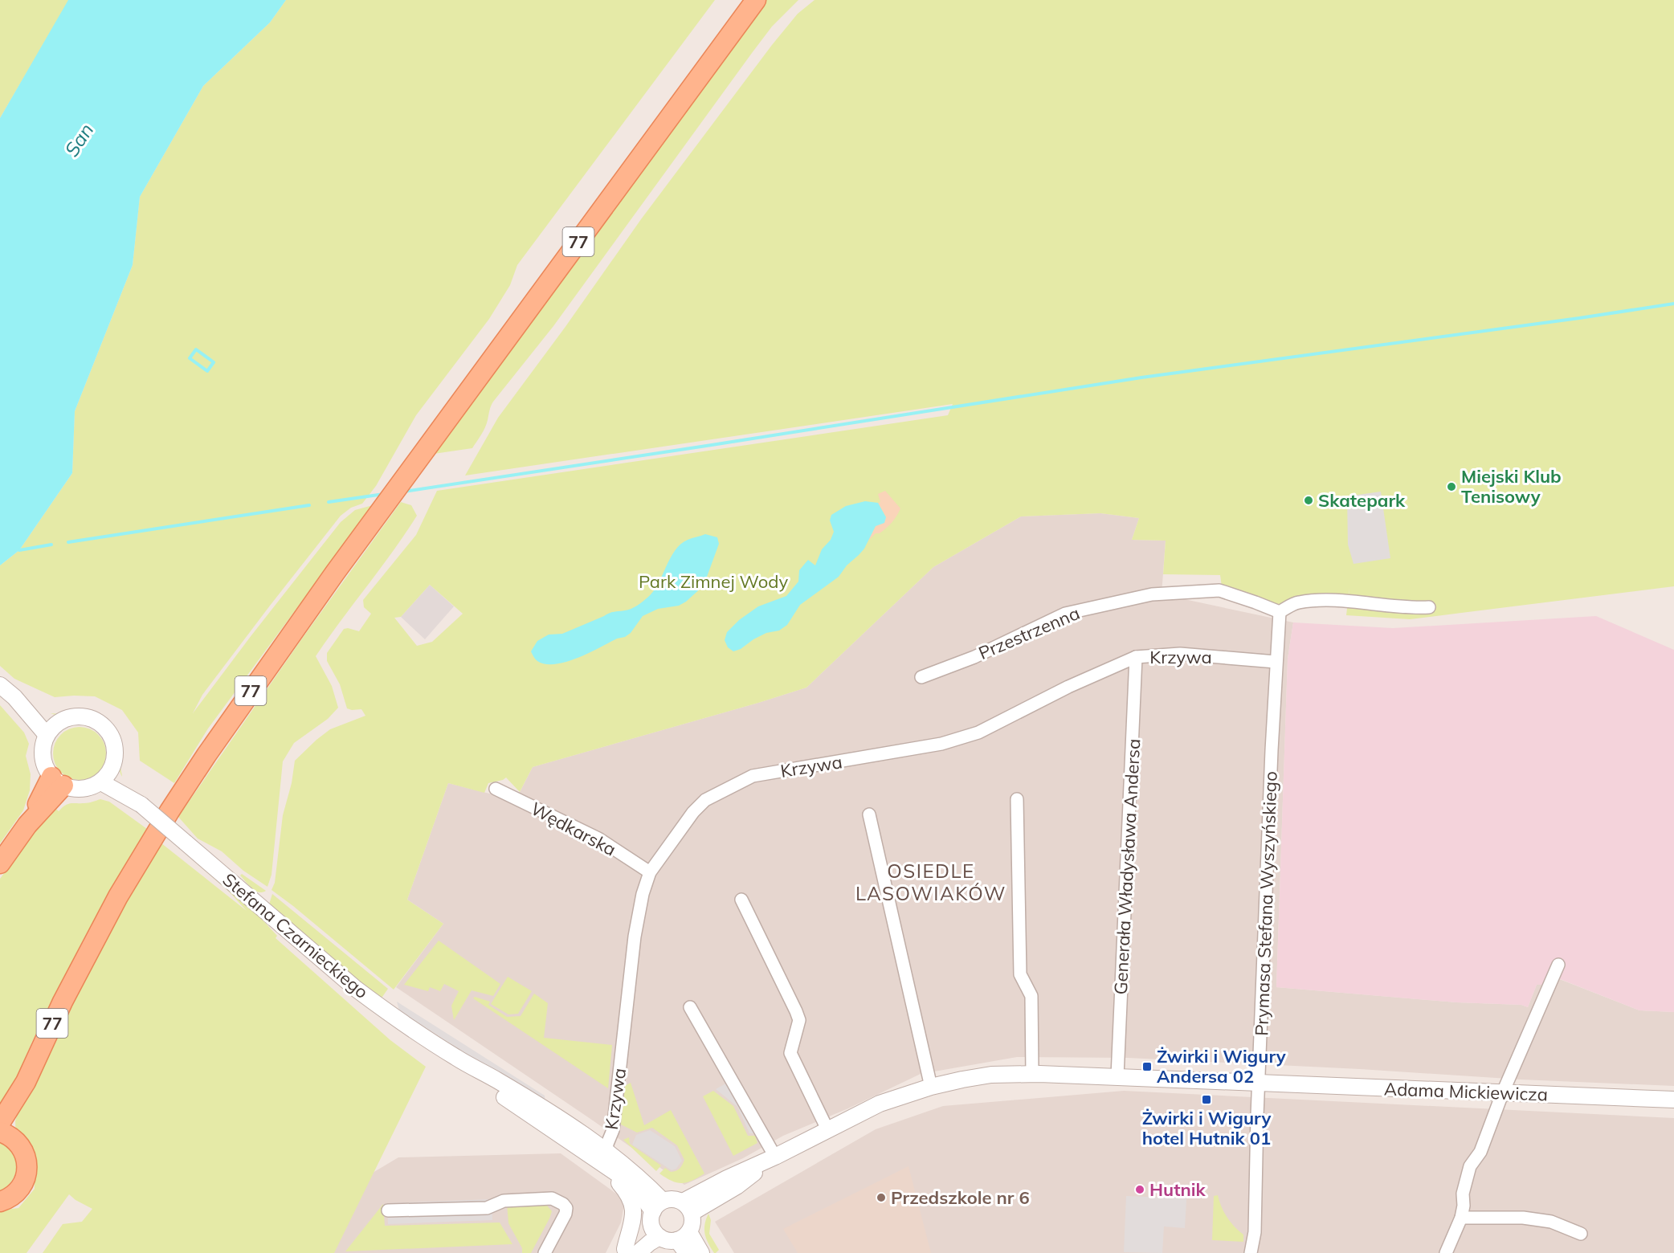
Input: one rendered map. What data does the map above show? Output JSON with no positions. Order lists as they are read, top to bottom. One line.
{"streets":{"main road":["77"],"street":["Przestrzenna","Krzywa","Wędkarska","Generała Władysława Andersa","Prymasa Stefana Wyszyńskiego","Stefana Czarnieckiego","Adama Mickiewicza"]},"crossings":[["Przestrzenna","Prymasa Stefana Wyszyńskiego"],["Krzywa","Wędkarska"],["Krzywa","Generała Władysława Andersa"],["Krzywa","Prymasa Stefana Wyszyńskiego"],["Krzywa","Stefana Czarnieckiego"],["Generała Władysława Andersa","Adama Mickiewicza"],["Prymasa Stefana Wyszyńskiego","Adama Mickiewicza"],["Stefana Czarnieckiego","Adama Mickiewicza"]],"districts":["OSIEDLE LASOWIAKÓW"],"water":["San"],"parks":["Park Zimnej Wody"],"places":{"other":["Miejski Klub Tenisowy","Skatepark","Hutnik","Przedszkole nr 6"],"transit":["Żwirki i Wigury Andersa 02","Żwirki i Wigury hotel Hutnik 01"]}}
